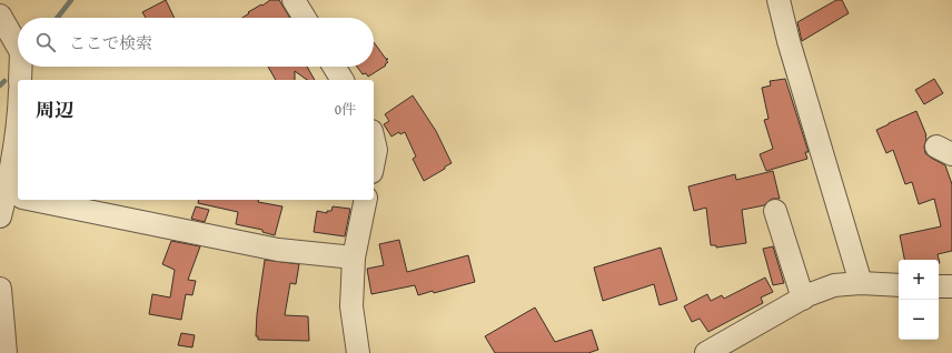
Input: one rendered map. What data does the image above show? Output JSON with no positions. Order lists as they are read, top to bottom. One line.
{"page":{"search":"ここで検索","heading":["周辺","0件"],"map_buttons":["+","−"]}}
